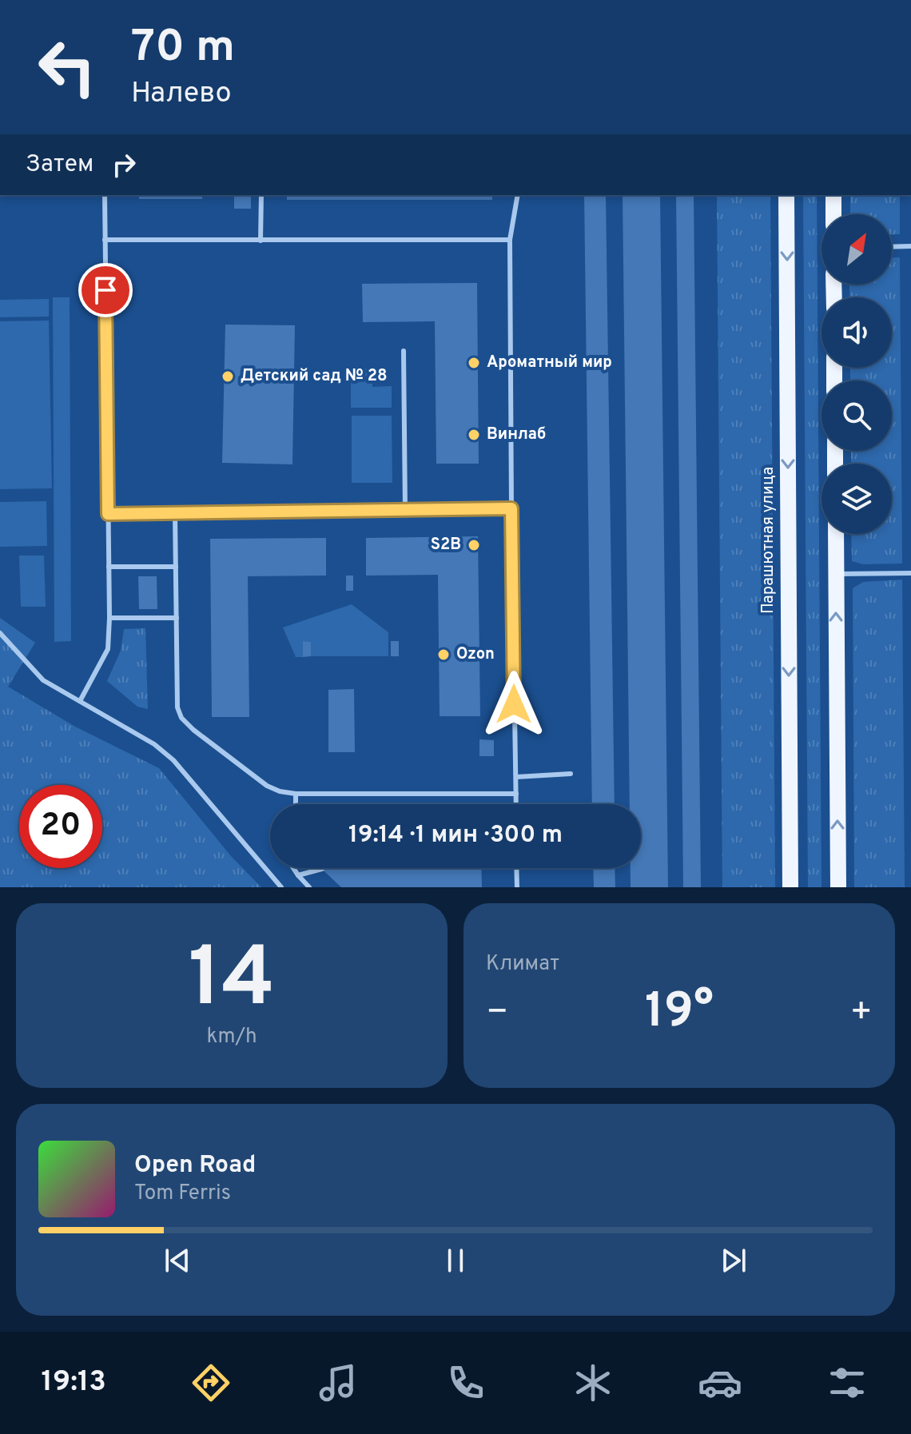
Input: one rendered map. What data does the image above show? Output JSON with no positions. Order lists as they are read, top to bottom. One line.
{"streets":{"main road":["Парашютная улица"]},"places":["Ароматный мир","Детский сад № 28","Винлаб","S2B","Ozon"],"north":"top right","page":{"turn":["70 m","Налево"],"then":"Затем","limit":"20","trip":"19:14 · 1 мин · 300 m","tile":[["14","km/h"],"Климат"],"heat":["−","19°","+"],"song":["Open Road","Tom Ferris"],"tabs":"19:13"}}
